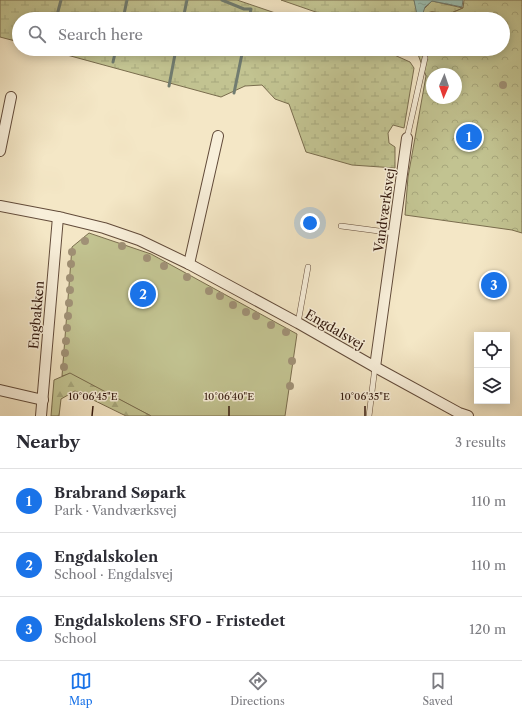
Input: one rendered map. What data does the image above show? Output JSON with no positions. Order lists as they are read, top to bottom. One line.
{"streets":{"street":["Vandværksvej","Engbakken","Engdalsvej"]},"crossings":[["Vandværksvej","Engdalsvej"],["Engbakken","Engdalsvej"]],"north":"bottom","page":{"search":"Search here","pins":["1","3","2"],"heading":["Nearby","3 results"],"list":[{"mark":"1","name":"Brabrand Søpark","note":"Park · Vandværksvej","value":"110 m"},{"mark":"2","name":"Engdalskolen","note":"School · Engdalsvej","value":"110 m"},{"mark":"3","name":"Engdalskolens SFO - Fristedet","note":"School","value":"120 m"}],"nav":["Map","Directions","Saved"]},"coordinates":["10°06'45\"E","10°06'40\"E","10°06'35\"E"]}
